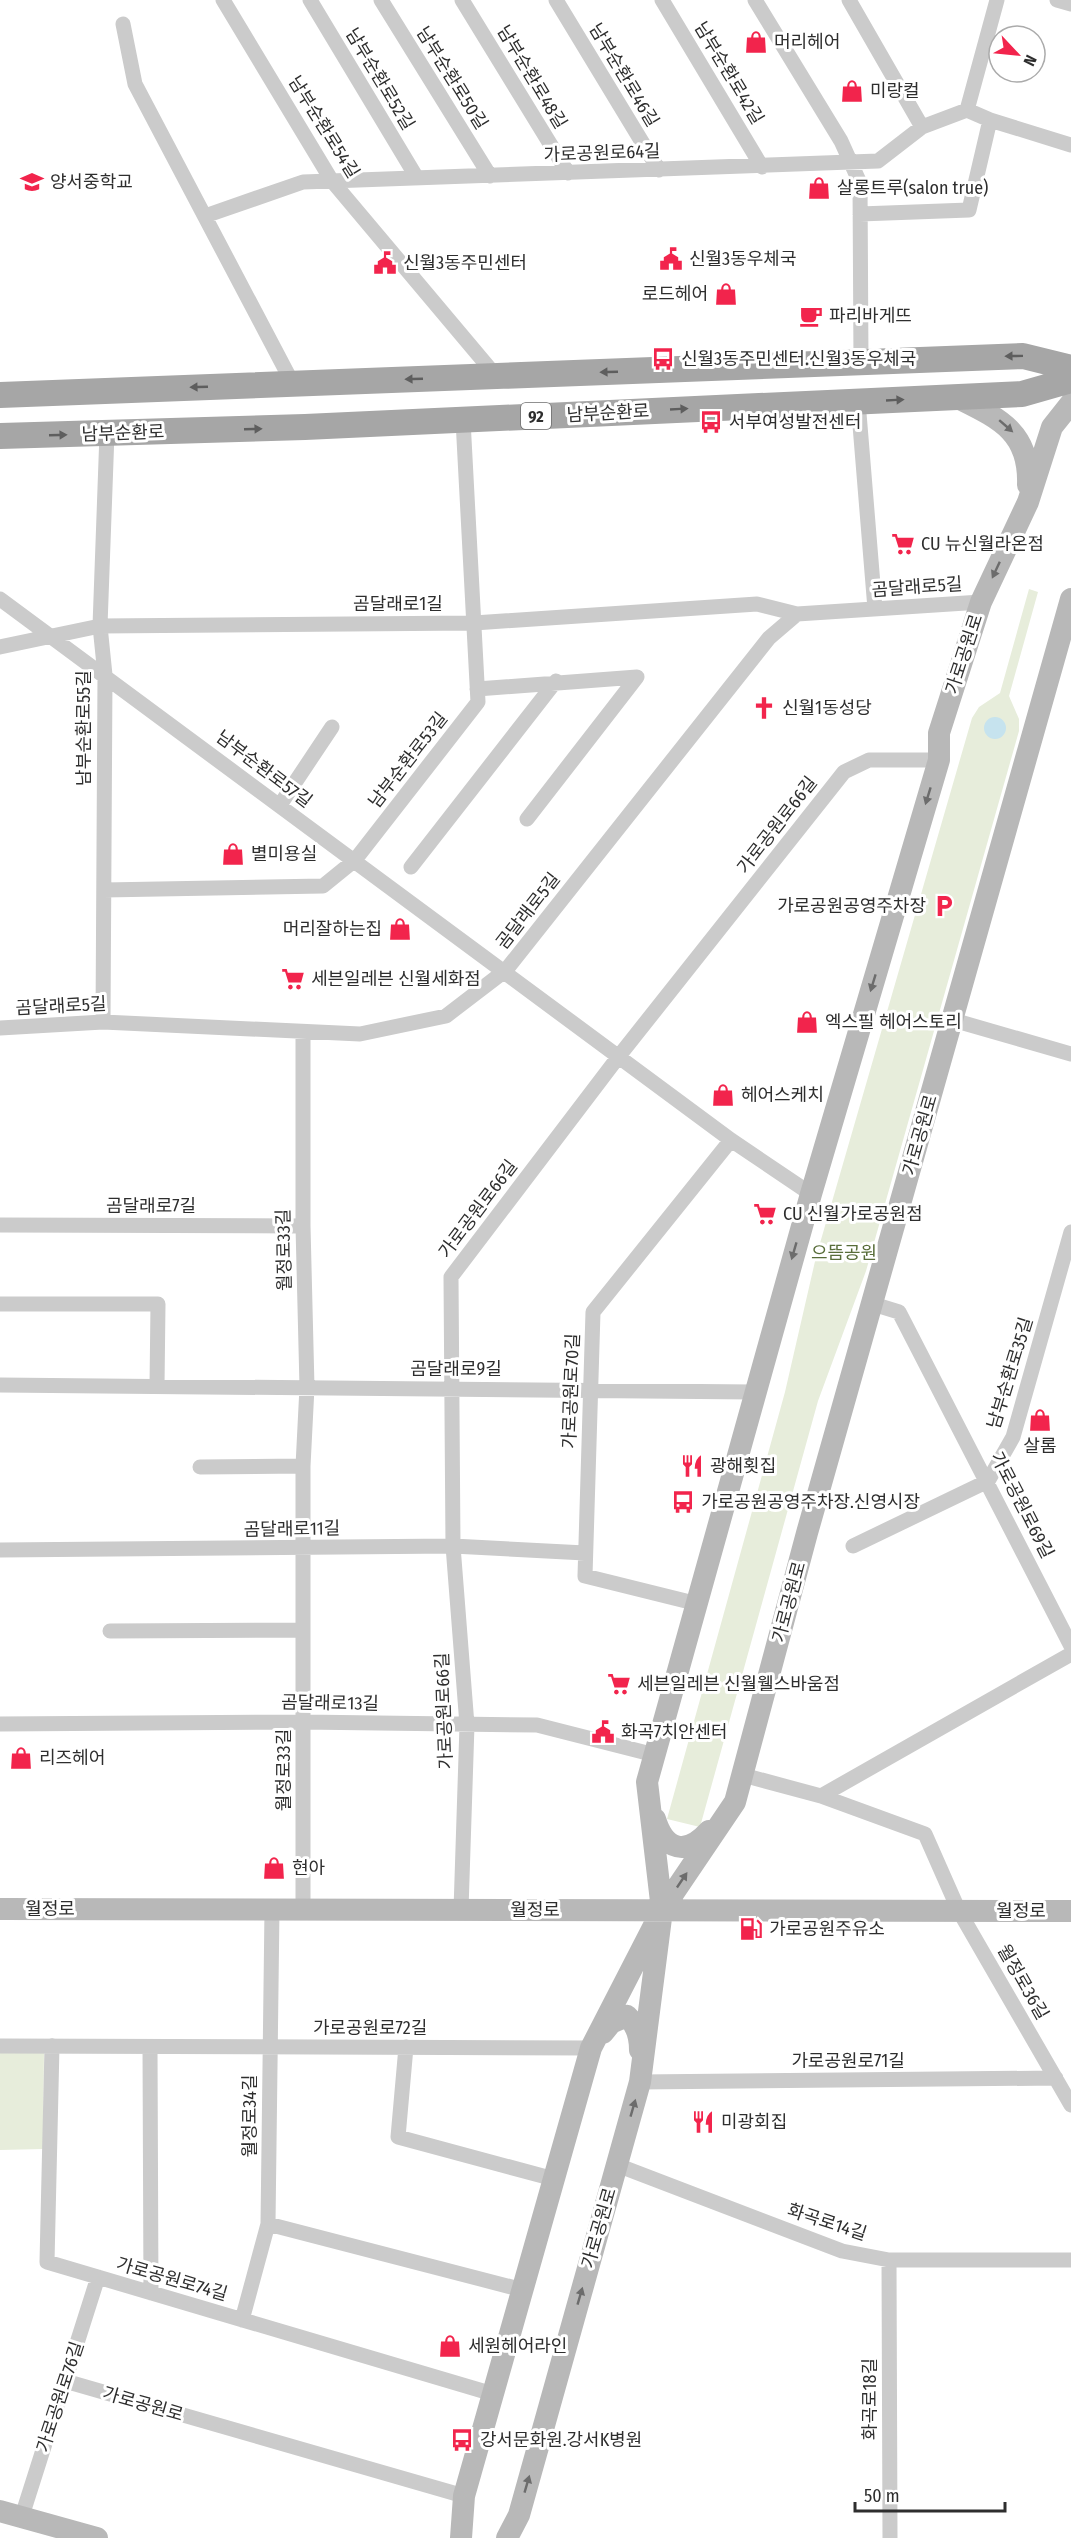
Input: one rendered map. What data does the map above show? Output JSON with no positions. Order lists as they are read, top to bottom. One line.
{"streets":{"main road":["남부순환로","92","가로공원로","월정로"],"street":["남부순환로42길","남부순환로46길","남부순환로48길","남부순환로50길","남부순환로52길","남부순환로54길","가로공원로64길","곰달래로5길","곰달래로1길","남부순환로55길","남부순환로53길","남부순환로57길","가로공원로66길","곰달래로7길","월정로33길","곰달래로9길","남부순환로35길","가로공원로70길","가로공원로69길","곰달래로11길","곰달래로13길","월정로36길","가로공원로72길","가로공원로71길","월정로34길","화곡로14길","가로공원로74길","가로공원로76길","화곡로18길"]},"crossings":[["남부순환로42길","가로공원로64길"],["남부순환로46길","가로공원로64길"],["남부순환로48길","가로공원로64길"],["남부순환로50길","가로공원로64길"],["남부순환로52길","가로공원로64길"],["남부순환로54길","가로공원로64길"],["남부순환로","남부순환로55길"],["남부순환로","남부순환로53길"],["곰달래로5길","곰달래로1길"],["곰달래로5길","가로공원로"],["곰달래로5길","남부순환로55길"],["곰달래로5길","남부순환로57길"],["곰달래로5길","월정로33길"],["곰달래로1길","남부순환로55길"],["곰달래로1길","남부순환로53길"],["곰달래로1길","남부순환로57길"],["가로공원로","가로공원로66길"],["가로공원로","곰달래로9길"],["가로공원로","가로공원로70길"],["가로공원로","가로공원로69길"],["가로공원로","곰달래로13길"],["가로공원로","월정로"],["가로공원로","가로공원로72길"],["가로공원로","가로공원로71길"],["가로공원로","화곡로14길"],["가로공원로","가로공원로74길"],["가로공원로","가로공원로76길"],["남부순환로55길","남부순환로53길"],["남부순환로55길","남부순환로57길"],["남부순환로53길","남부순환로57길"],["남부순환로57길","가로공원로66길"],["가로공원로66길","곰달래로9길"],["가로공원로66길","곰달래로11길"],["가로공원로66길","곰달래로13길"],["가로공원로66길","월정로"],["곰달래로7길","월정로33길"],["월정로33길","곰달래로9길"],["월정로33길","곰달래로11길"],["월정로33길","곰달래로13길"],["월정로33길","월정로"],["곰달래로9길","가로공원로70길"],["남부순환로35길","가로공원로69길"],["가로공원로70길","곰달래로11길"],["월정로","월정로36길"],["월정로","월정로34길"],["월정로36길","가로공원로71길"],["가로공원로72길","월정로34길"],["가로공원로72길","가로공원로74길"],["월정로34길","가로공원로74길"],["화곡로14길","화곡로18길"],["가로공원로74길","가로공원로76길"]],"parks":["으뜸공원"],"places":{"shop":["머리헤어","미랑컬","살롱트루(salon true)","로드헤어","별미용실","머리잘하는집","엑스필 헤어스토리","헤어스케치","살롬","리즈헤어","현아","세원헤어라인"],"school or university":["양서중학교"],"public building":["신월3동우체국","신월3동주민센터","화곡7치안센터"],"cafe":["파리바게뜨"],"bus stop":["신월3동주민센터.신월3동우체국","서부여성발전센터","가로공원공영주차장.신영시장","강서문화원.강서K병원"],"supermarket":["CU 뉴신월라온점","세븐일레븐 신월세화점","CU 신월가로공원점","세븐일레븐 신월웰스바움점"],"church":["신월1동성당"],"parking":["가로공원공영주차장"],"restaurant":["광해횟집","미광회집"],"fuel station":["가로공원주유소"]},"scale_bar":"50 m","north":"bottom right"}
